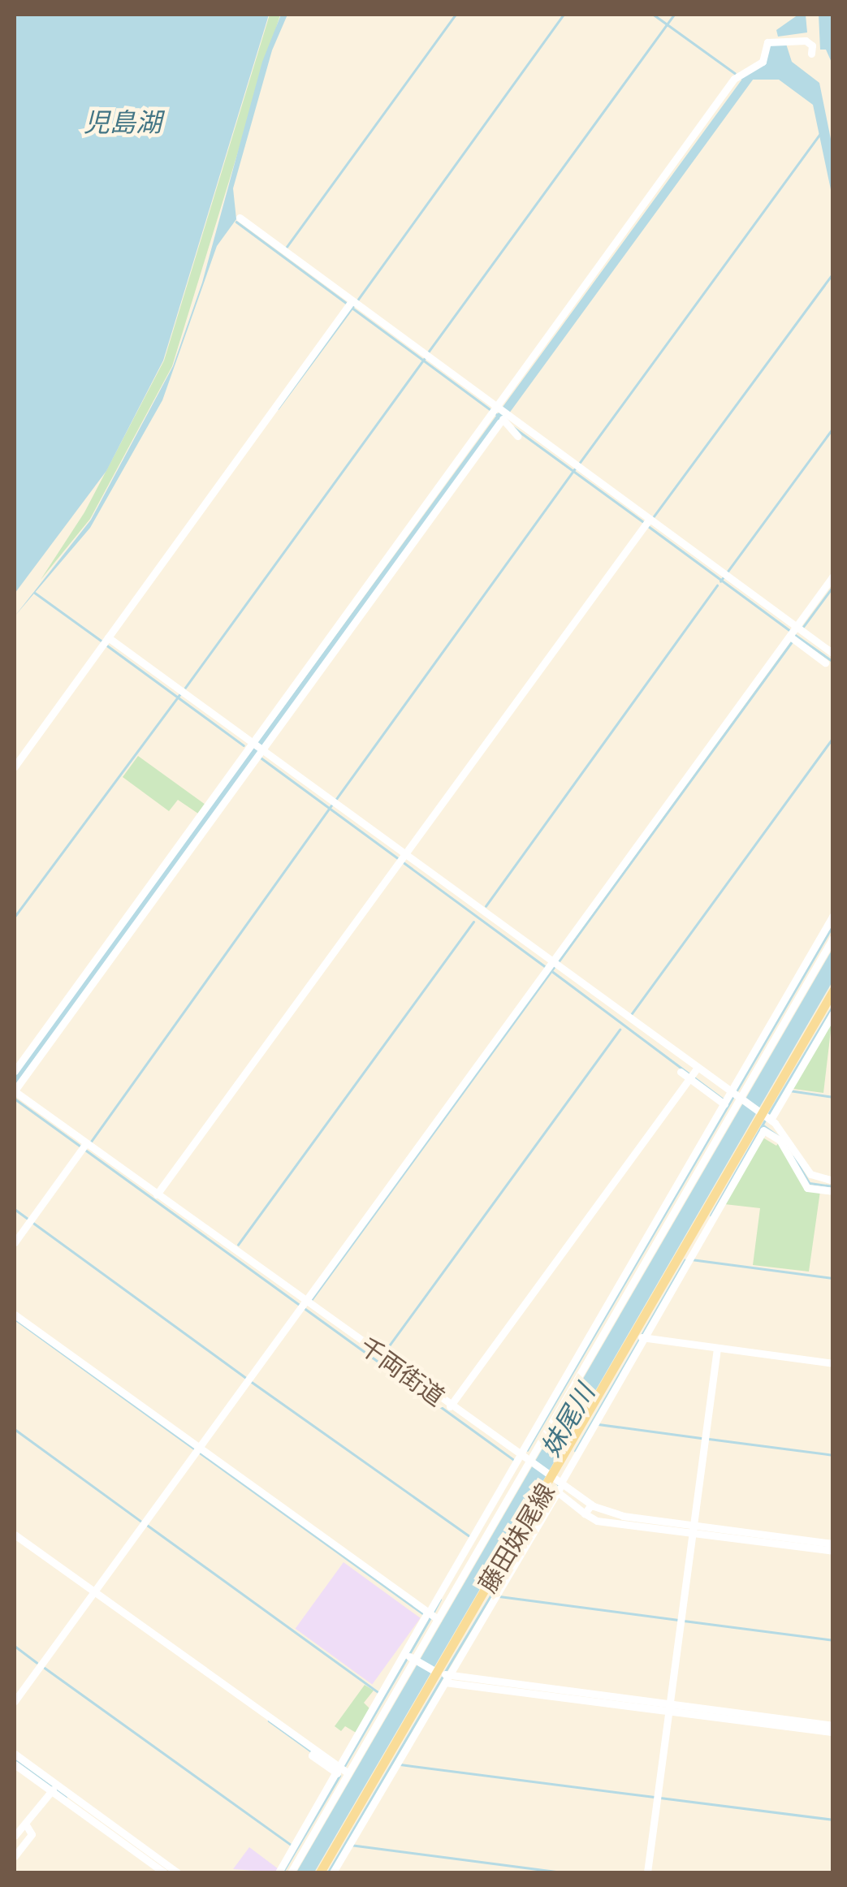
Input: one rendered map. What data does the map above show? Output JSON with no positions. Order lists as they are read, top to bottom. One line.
{"streets":{"main road":["藤田妹尾線"],"street":["千両街道"]},"crossings":[["千両街道","藤田妹尾線"]],"water":["児島湖","妹尾川"]}
